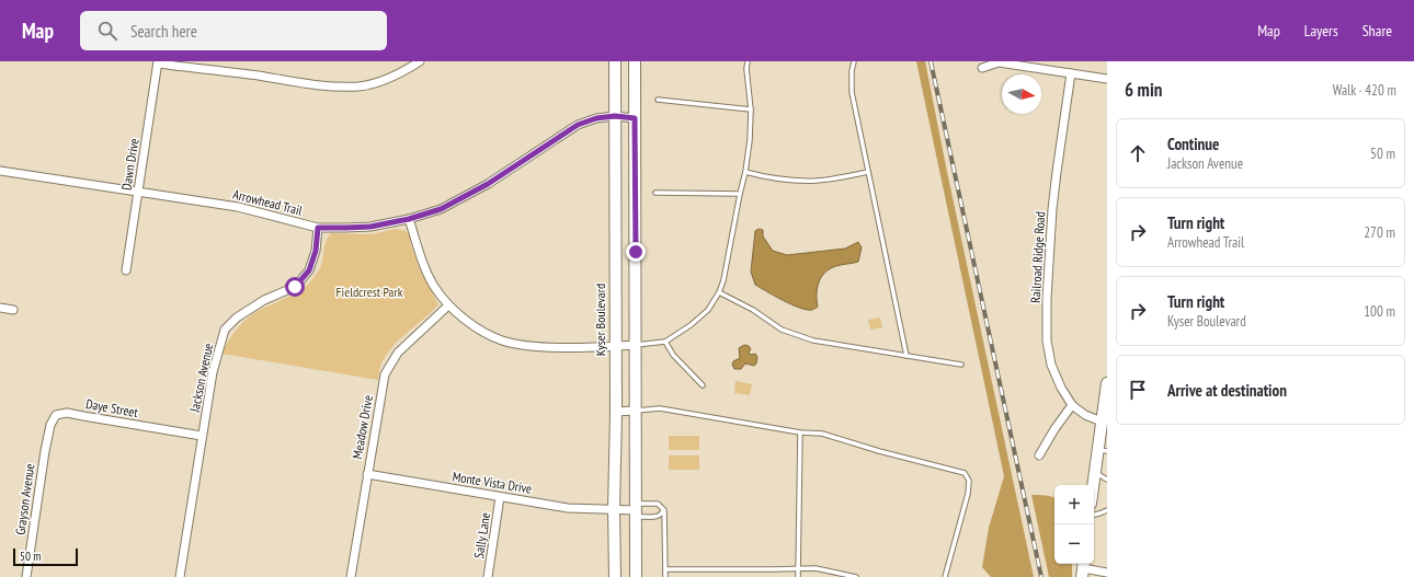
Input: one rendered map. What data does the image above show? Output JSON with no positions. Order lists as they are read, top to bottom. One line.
{"streets":{"street":["Dawn Drive","Arrowhead Trail","Railroad Ridge Road","Kyser Boulevard","Jackson Avenue","Daye Street","Meadow Drive","Monte Vista Drive","Grayson Avenue","Sally Lane"]},"crossings":[["Dawn Drive","Arrowhead Trail"],["Arrowhead Trail","Kyser Boulevard"],["Arrowhead Trail","Jackson Avenue"],["Kyser Boulevard","Monte Vista Drive"],["Jackson Avenue","Daye Street"],["Daye Street","Grayson Avenue"],["Meadow Drive","Monte Vista Drive"],["Monte Vista Drive","Sally Lane"]],"parks":["Fieldcrest Park"],"scale_bar":"50 m","north":"right","page":{"header":"Map","search":"Search here","nav":["Map","Layers","Share"],"heading":["6 min","Walk · 420 m"],"list":[["Continue","Jackson Avenue","50 m"],["Turn right","Arrowhead Trail","270 m"],["Turn right","Kyser Boulevard","100 m"],"Arrive at destination"],"map_buttons":["+","−"],"scale":"50 m"}}
